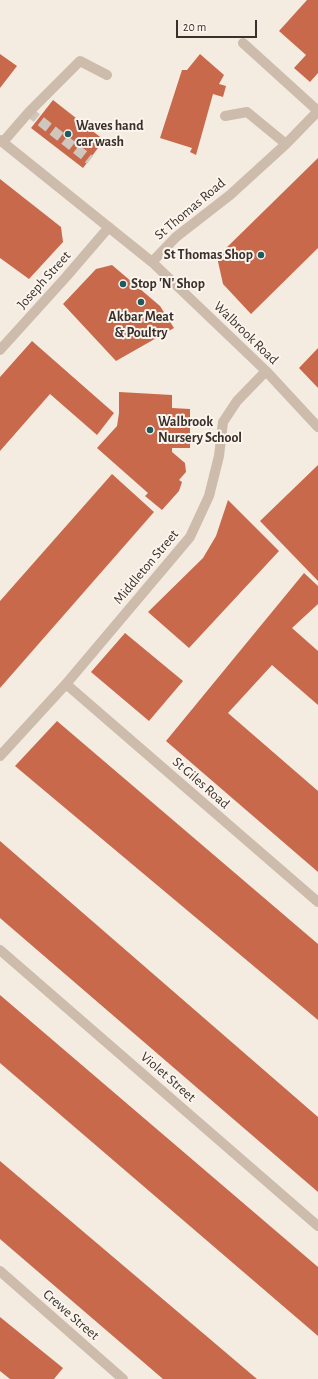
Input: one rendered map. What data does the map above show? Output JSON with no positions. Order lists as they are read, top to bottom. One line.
{"streets":{"street":["St Thomas Road","Joseph Street","Walbrook Road","Middleton Street","St Giles Road","Violet Street","Crewe Street"]},"crossings":[["St Thomas Road","Joseph Street"],["St Thomas Road","Walbrook Road"],["Walbrook Road","Middleton Street"],["Middleton Street","St Giles Road"]],"places":["Waves hand car wash","St Thomas Shop","Stop 'N' Shop","Akbar Meat & Poultry","Walbrook Nursery School"],"scale_bar":"20 m"}
